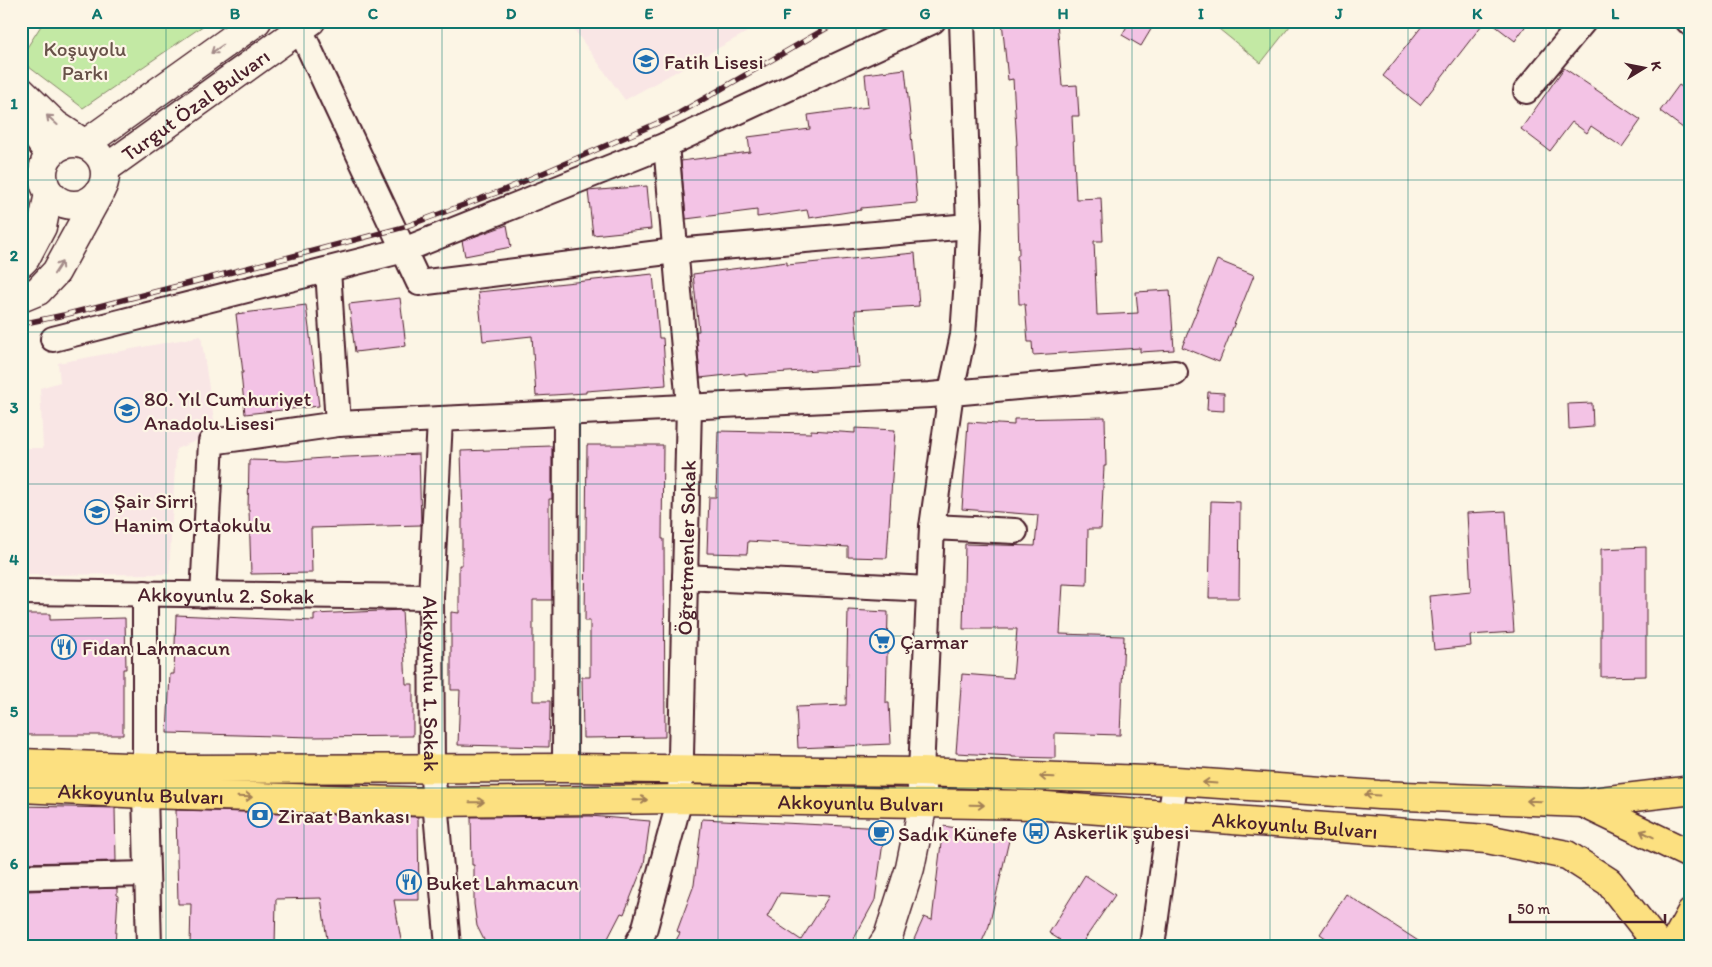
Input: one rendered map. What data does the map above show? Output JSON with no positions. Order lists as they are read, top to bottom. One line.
{"streets":{"main road":["Turgut Özal Bulvarı","Akkoyunlu Bulvarı"],"street":["Öğretmenler Sokak","Akkoyunlu 2. Sokak","Akkoyunlu 1. Sokak"]},"crossings":[["Öğretmenler Sokak","Akkoyunlu Bulvarı"],["Akkoyunlu 2. Sokak","Akkoyunlu 1. Sokak"],["Akkoyunlu 1. Sokak","Akkoyunlu Bulvarı"]],"parks":["Koşuyolu Parkı"],"places":{"school or university":["Fatih Lisesi","80. Yıl Cumhuriyet Anadolu Lisesi","Şair Sirri Hanim Ortaokulu"],"supermarket":["Çarmar"],"restaurant":["Fidan Lahmacun","Buket Lahmacun"],"bank":["Ziraat Bankası"],"bus stop":["Askerlik şubesi"],"cafe":["Sadık Künefe"]},"scale_bar":"50 m","north":"right","grid":{"columns":["A","B","C","D","E","F","G","H","I","J","K","L"],"rows":["1","2","3","4","5","6"]}}
